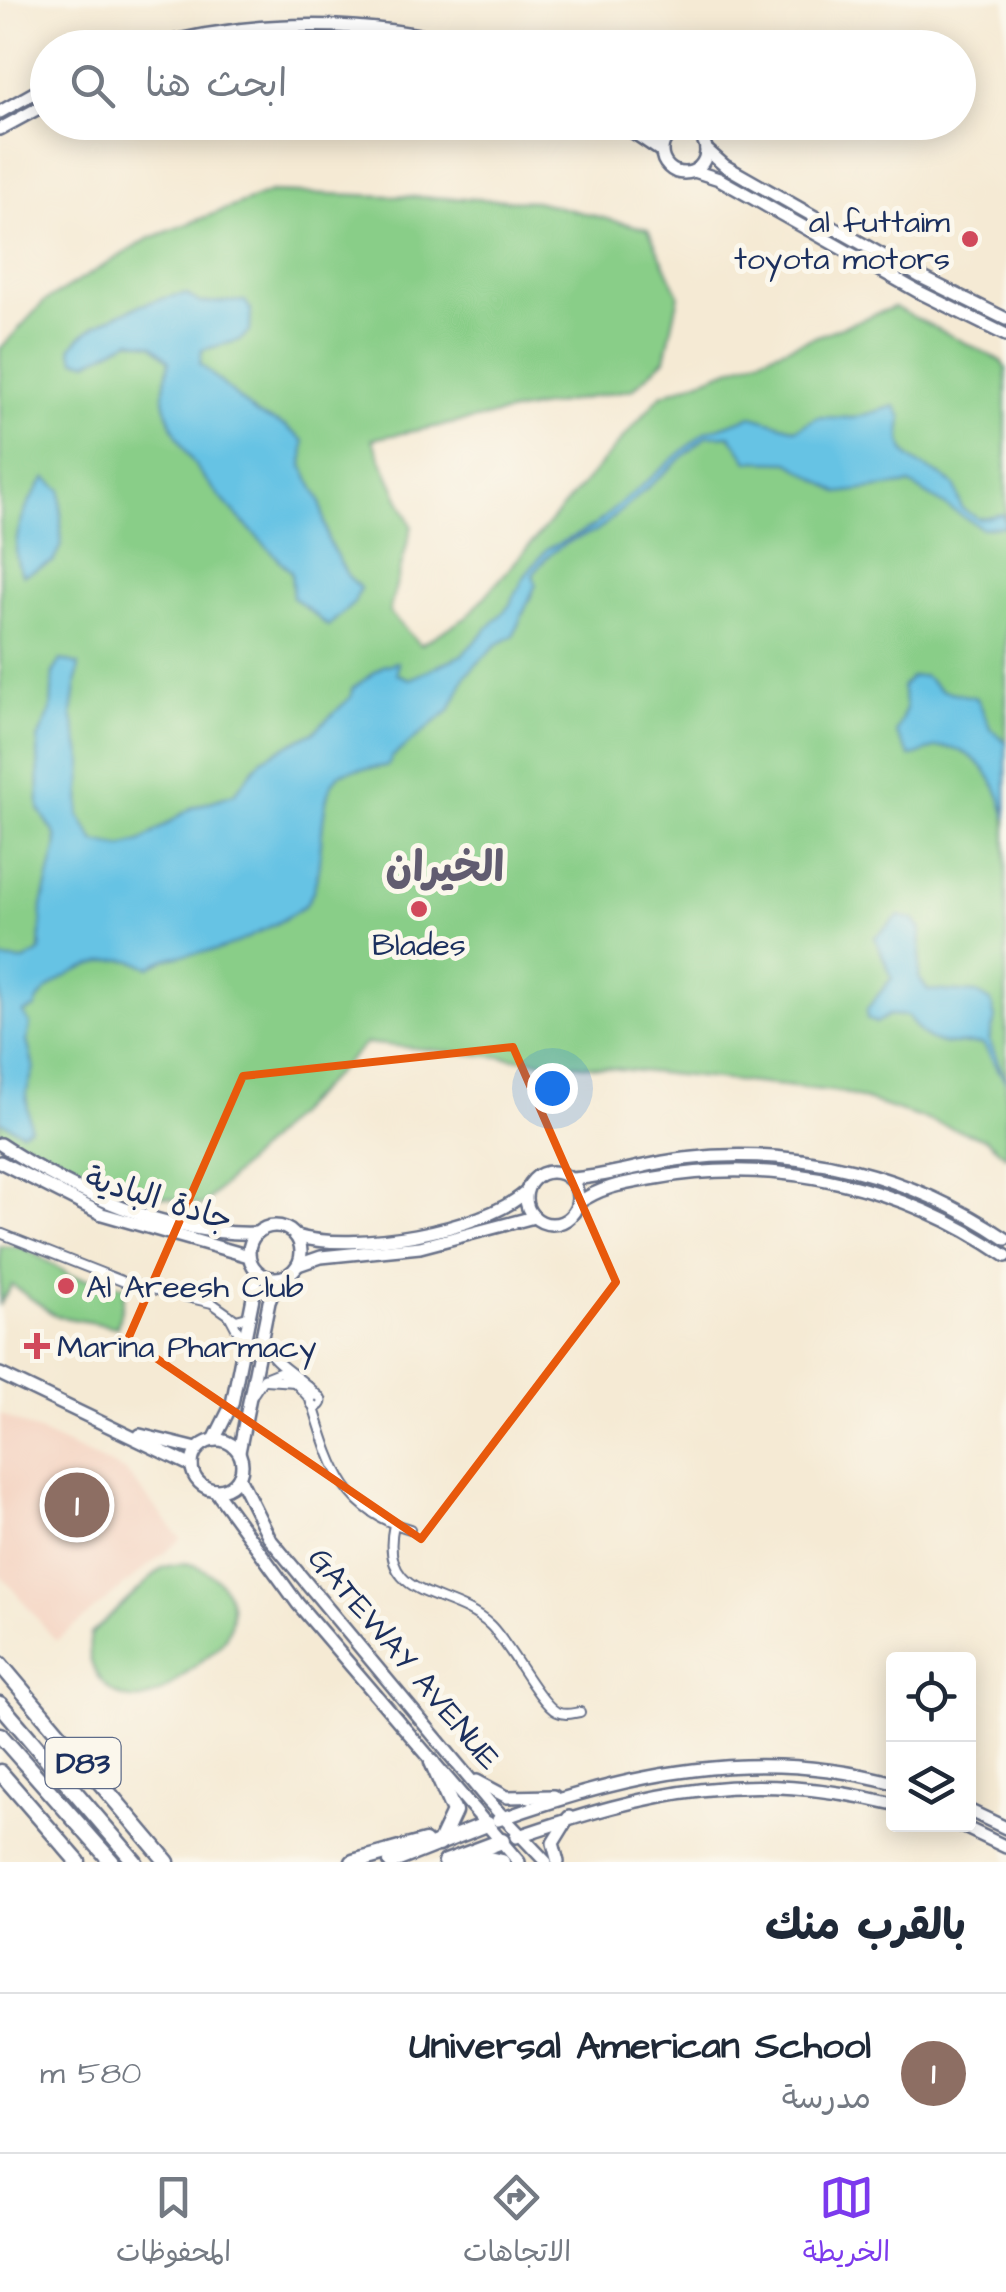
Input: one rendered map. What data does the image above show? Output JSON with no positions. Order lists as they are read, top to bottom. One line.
{"streets":{"highway":["D83"],"street":["جادة البادية","GATEWAY AVENUE"]},"districts":["الخيران"],"places":{"other":["al futtaim toyota motors","Blades","Al Areesh Club"],"health":["Marina Pharmacy"]},"page":{"search":"ابحث هنا","pins":"1","heading":"بالقرب منك","list":[{"mark":"1","name":"Universal American School","note":"مدرسة","value":"580 m"}],"nav":["الخريطة","الاتجاهات","المحفوظات"]}}
